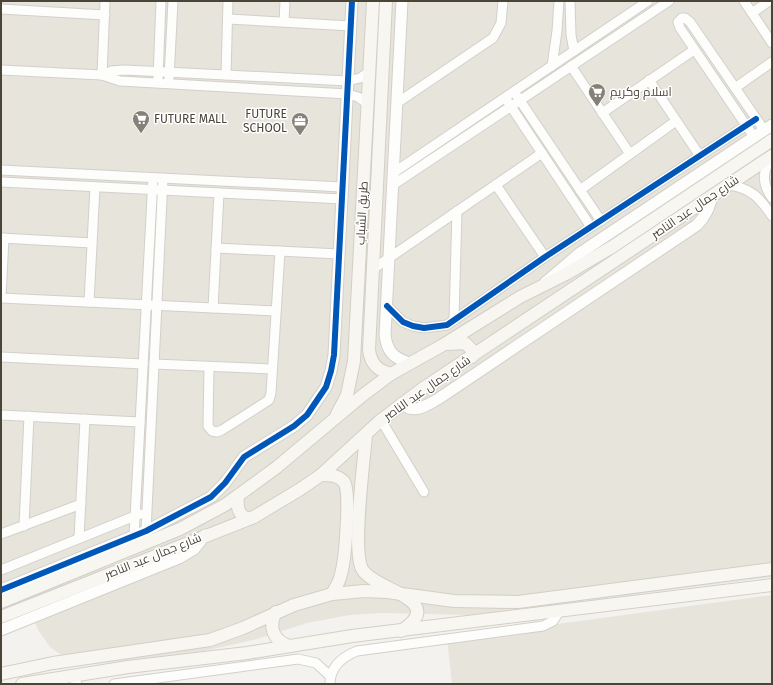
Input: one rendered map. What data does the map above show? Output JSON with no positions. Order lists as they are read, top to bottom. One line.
{"streets":{"main road":["شارع جمال عبد الناصر","طريق الشباب"]},"crossings":[["شارع جمال عبد الناصر","طريق الشباب"]],"places":{"supermarket":["اسلام وكريم","FUTURE MALL"],"office":["FUTURE SCHOOL"]}}
